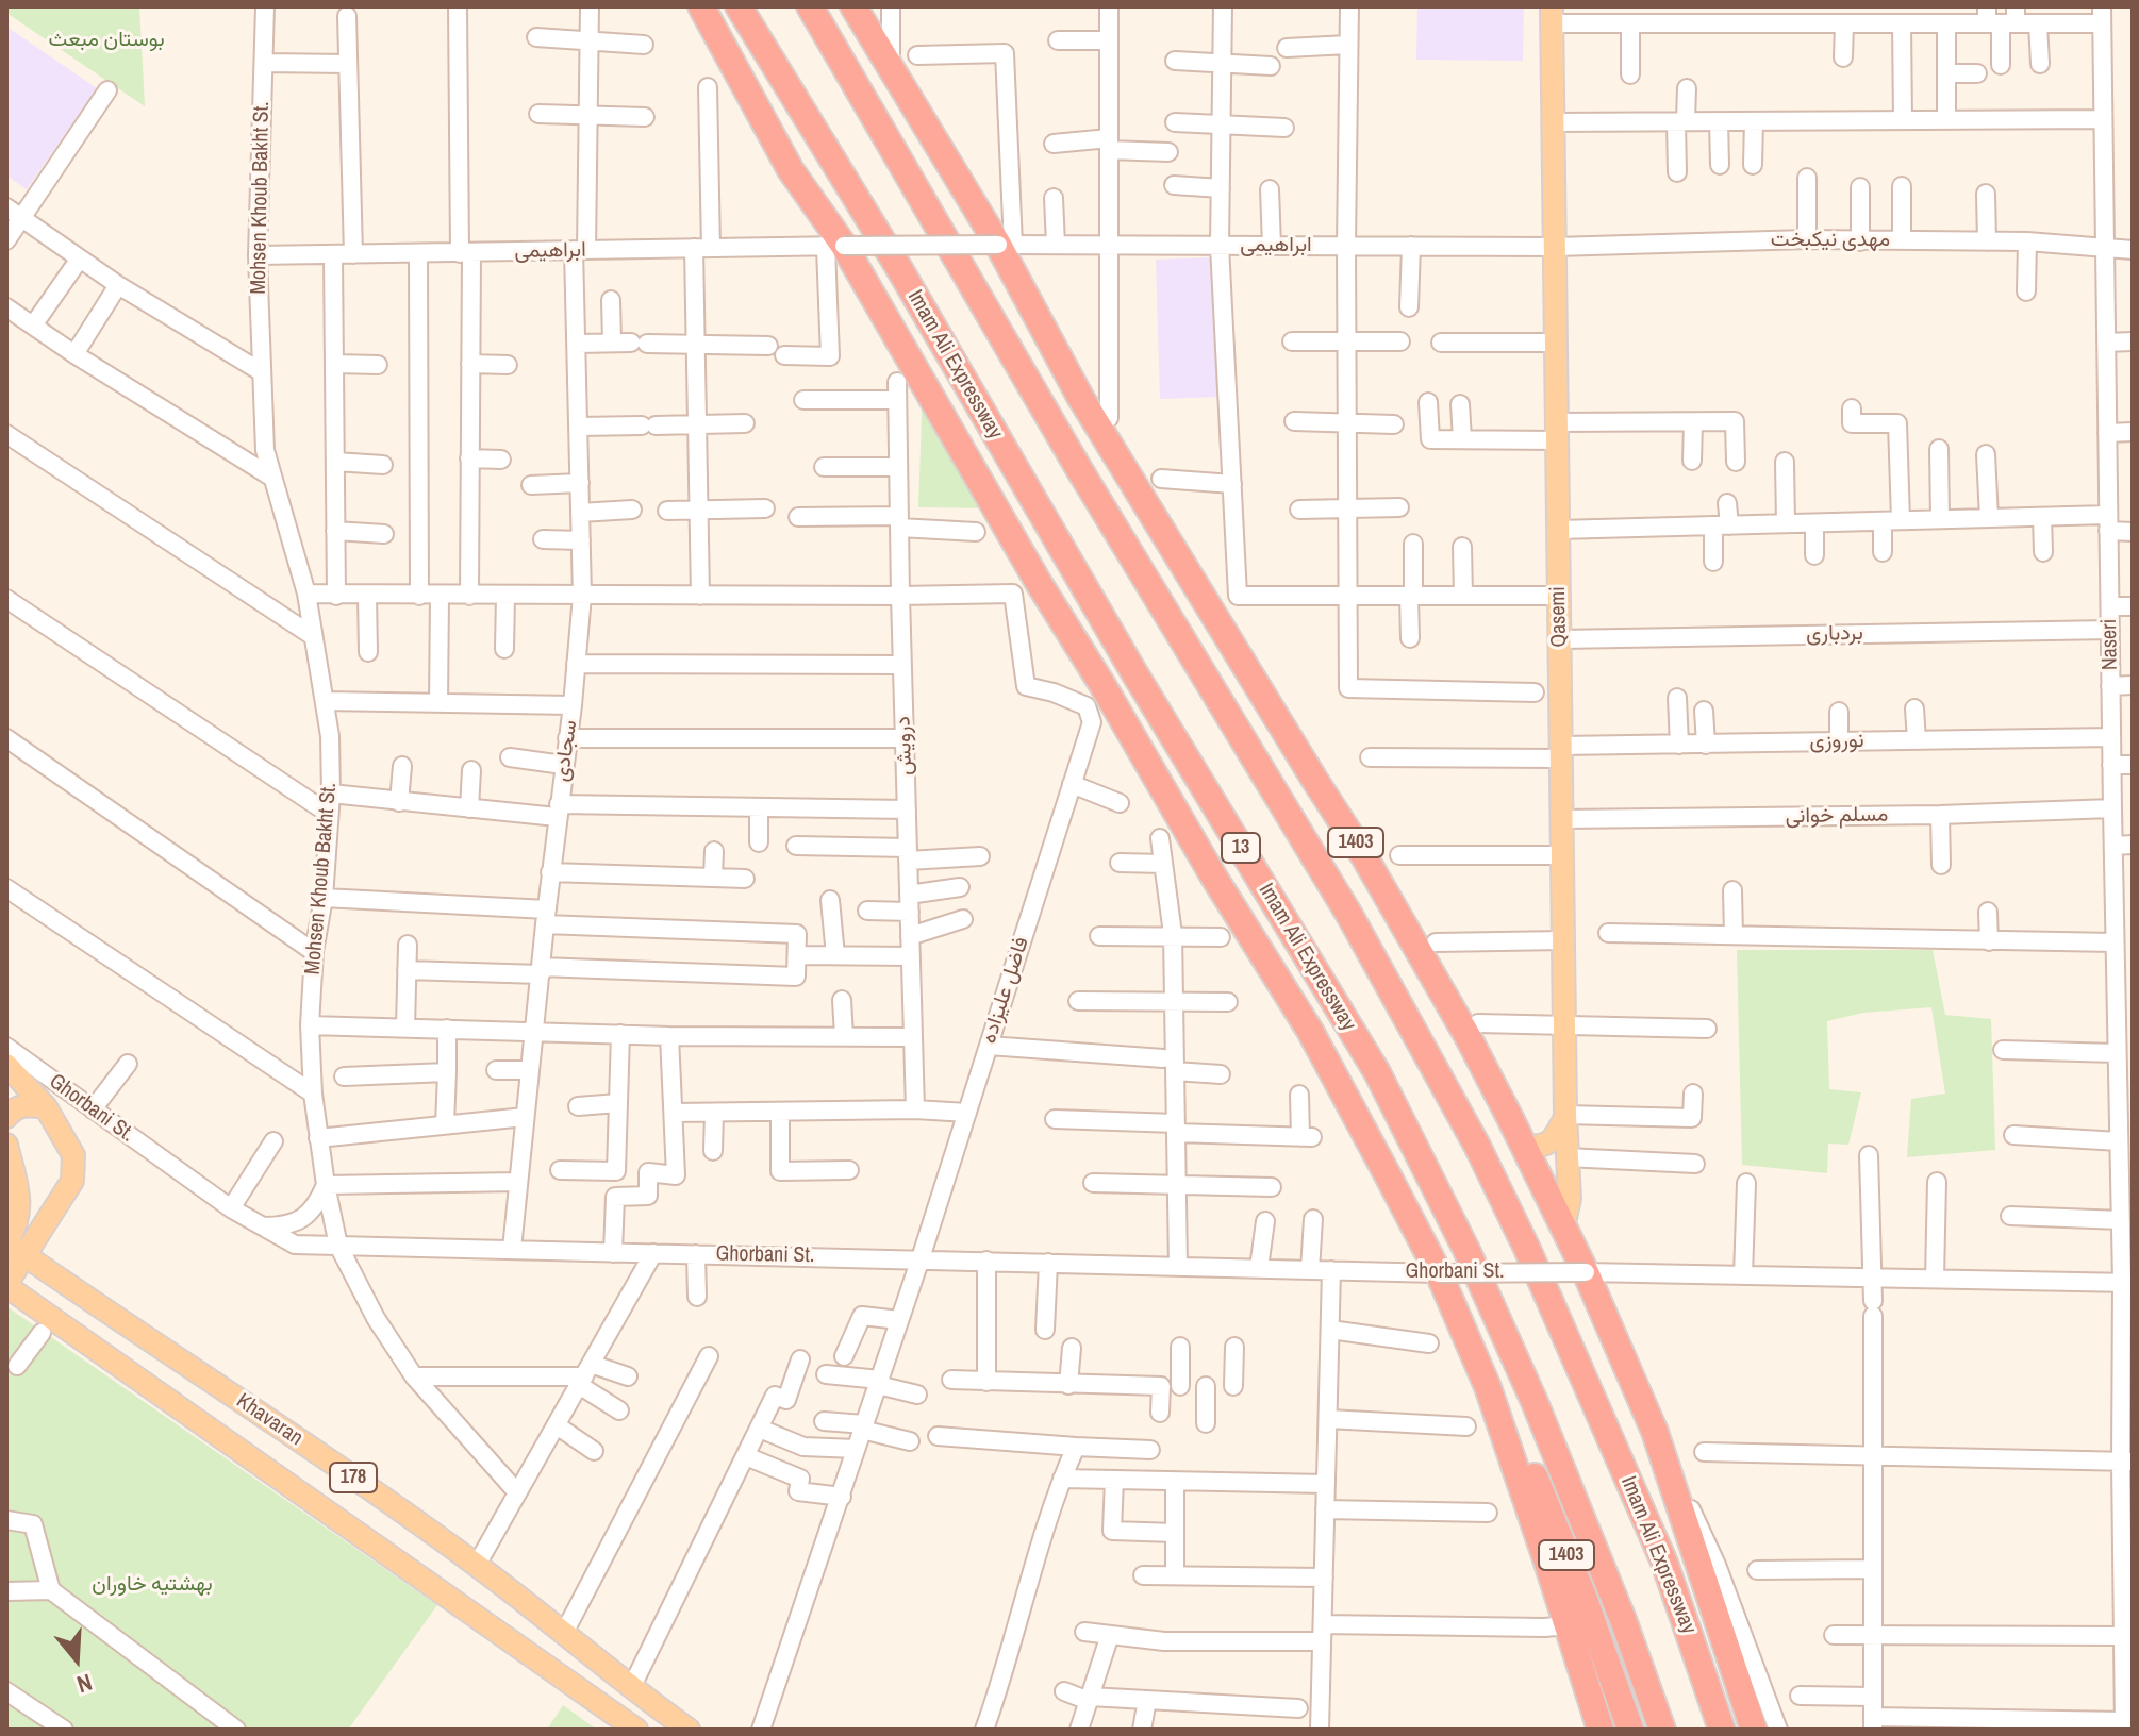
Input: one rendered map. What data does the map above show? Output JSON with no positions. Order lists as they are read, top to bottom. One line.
{"streets":{"highway":["Imam Ali Expressway","1403","13"],"main road":["Qasemi","Khavaran","178"],"street":["Mohsen Khoub Bakht St.","مهدی نیکبخت","ابراهیمی","بردباری","Naseri","نوروزی","درویش","سجادی","مسلم خوانی","فاضل علیزاده","Ghorbani St."]},"crossings":[["Mohsen Khoub Bakht St.","ابراهیمی"],["Mohsen Khoub Bakht St.","Ghorbani St."],["مهدی نیکبخت","ابراهیمی"],["مهدی نیکبخت","Qasemi"],["مهدی نیکبخت","Naseri"],["ابراهیمی","Qasemi"],["ابراهیمی","سجادی"],["ابراهیمی","1403"],["Qasemi","بردباری"],["Qasemi","نوروزی"],["Qasemi","مسلم خوانی"],["Qasemi","1403"],["بردباری","Naseri"],["Naseri","نوروزی"],["Naseri","مسلم خوانی"],["Naseri","Ghorbani St."],["درویش","فاضل علیزاده"],["سجادی","Ghorbani St."],["1403","Ghorbani St."],["فاضل علیزاده","Ghorbani St."]],"parks":["بوستان مبعث","بهشتیه خاوران"],"north":"bottom"}
